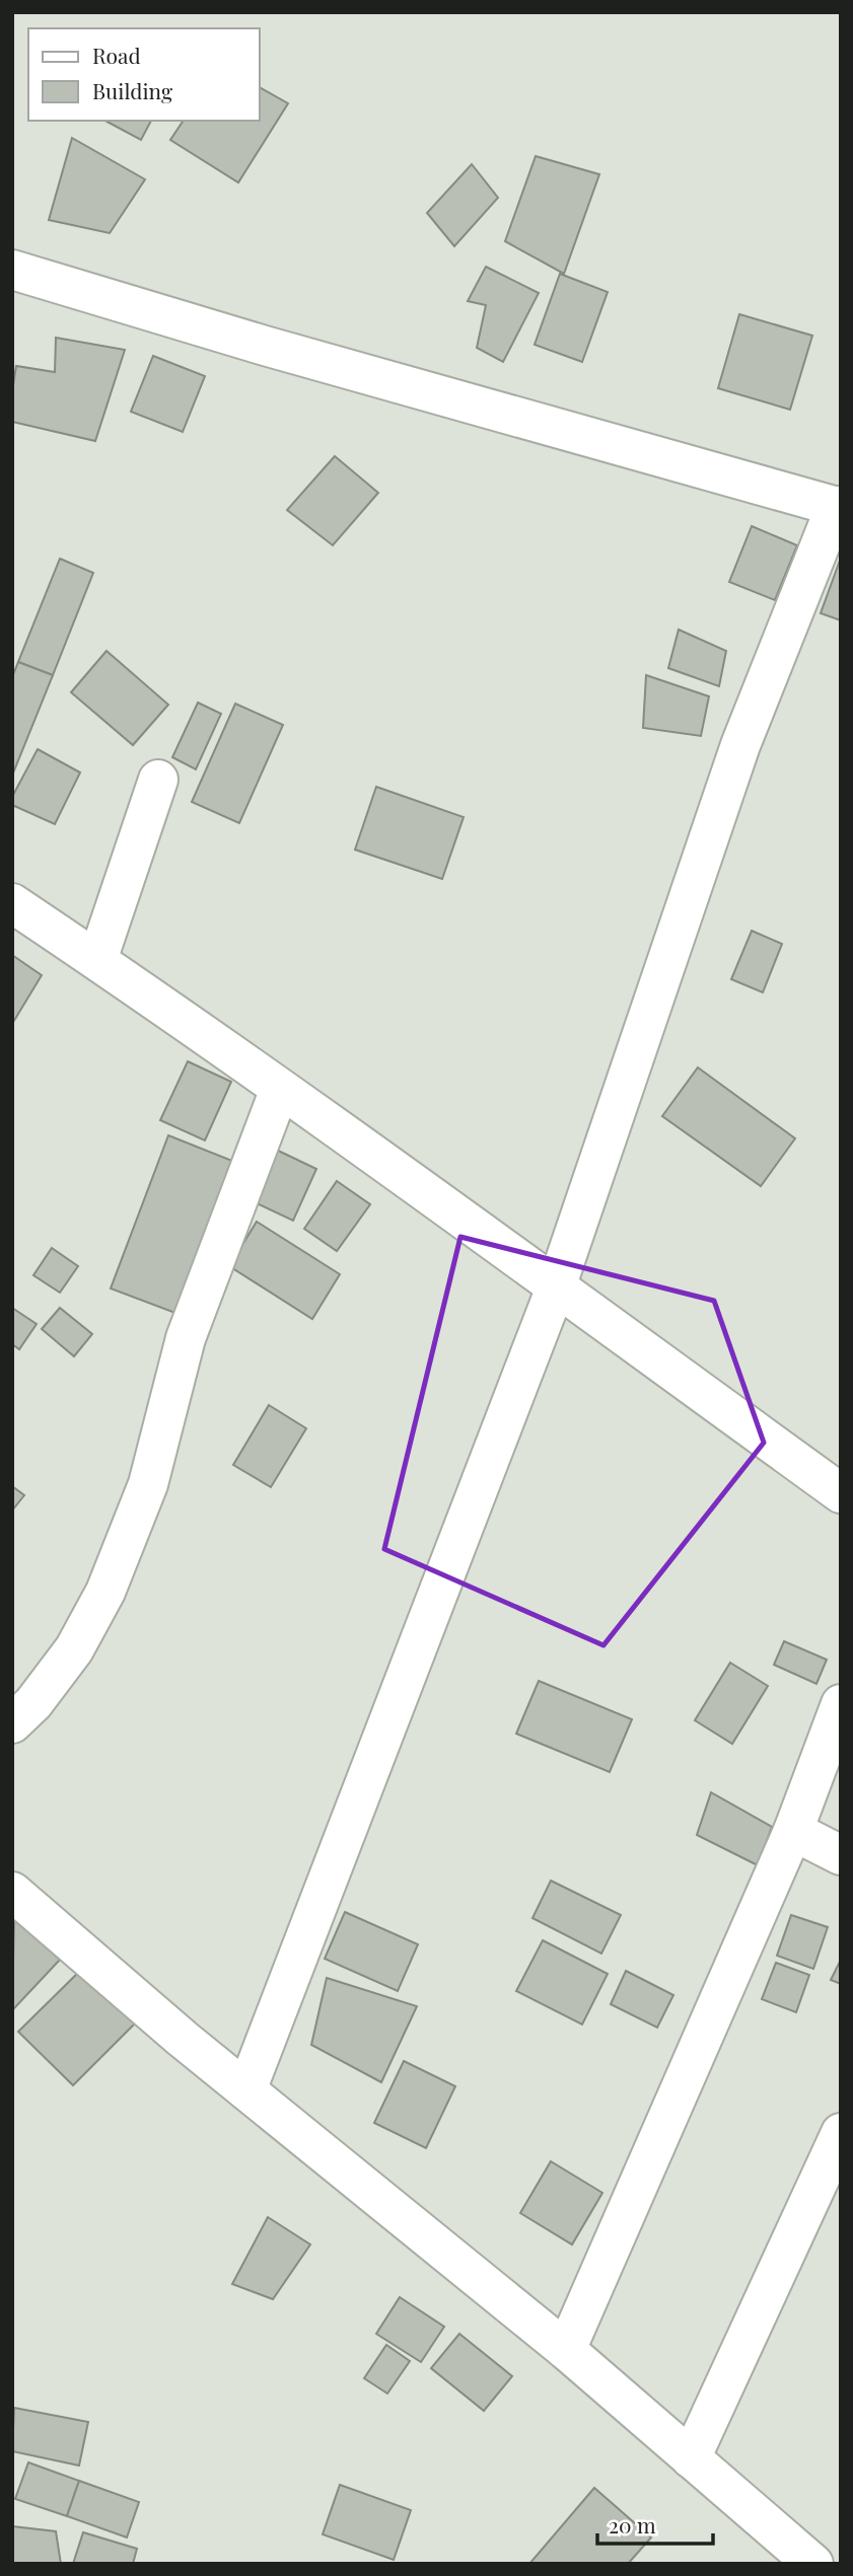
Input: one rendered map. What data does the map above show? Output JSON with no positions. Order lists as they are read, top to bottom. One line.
{"legend":["Road","Building"],"scale_bar":"20 m"}
